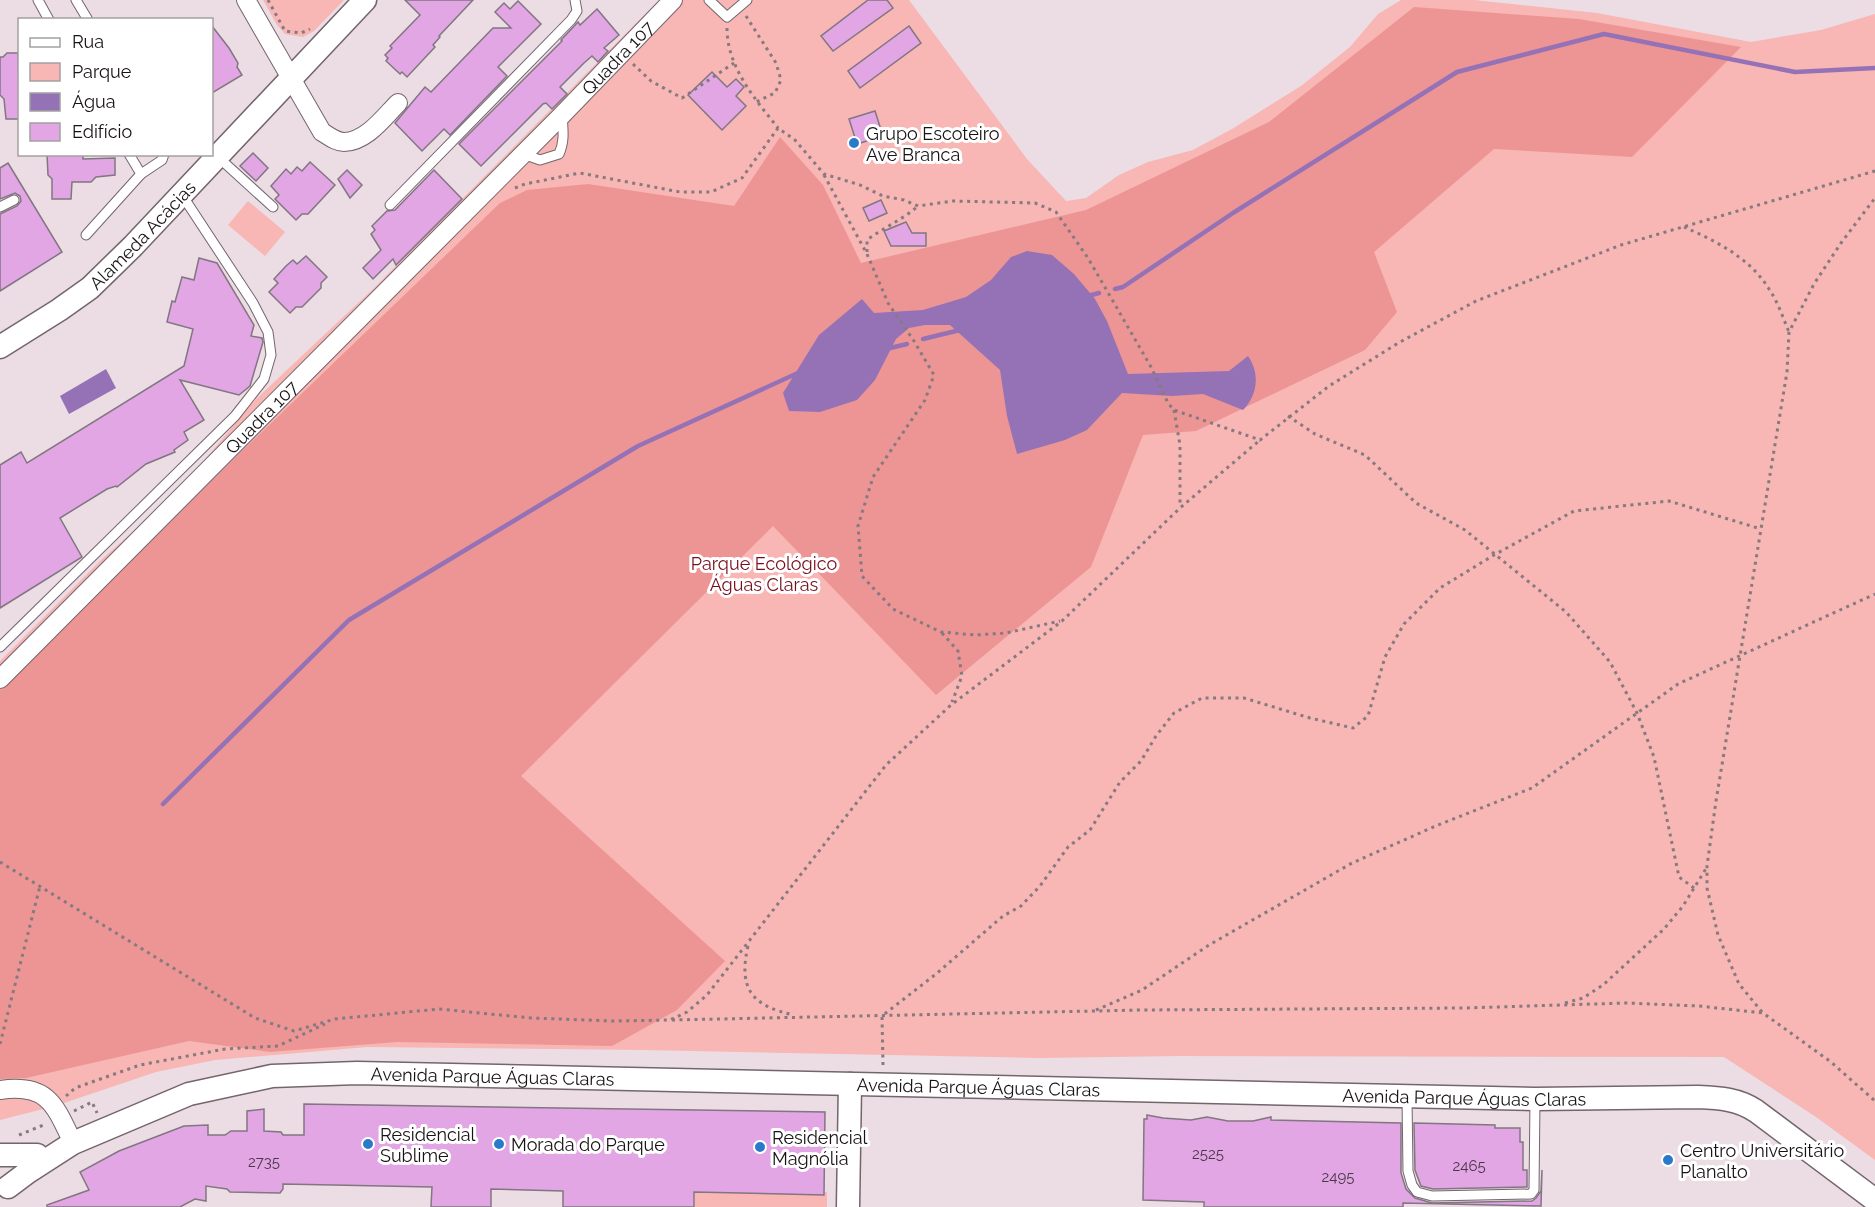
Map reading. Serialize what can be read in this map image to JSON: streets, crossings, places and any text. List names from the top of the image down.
{
  "streets": {
    "street": ["Quadra 107", "Alameda Acácias", "Avenida Parque Águas Claras"]
  },
  "parks": ["Parque Ecológico Águas Claras"],
  "places": [
    "Grupo Escoteiro Ave Branca",
    "Residencial Sublime",
    "Morada do Parque",
    "Residencial Magnólia",
    "Centro Universitário Planalto"
  ],
  "house_numbers": [
    "2525",
    "2735",
    "2465",
    "2495"
  ],
  "legend": [
    "Rua",
    "Parque",
    "Água",
    "Edifício"
  ]
}
